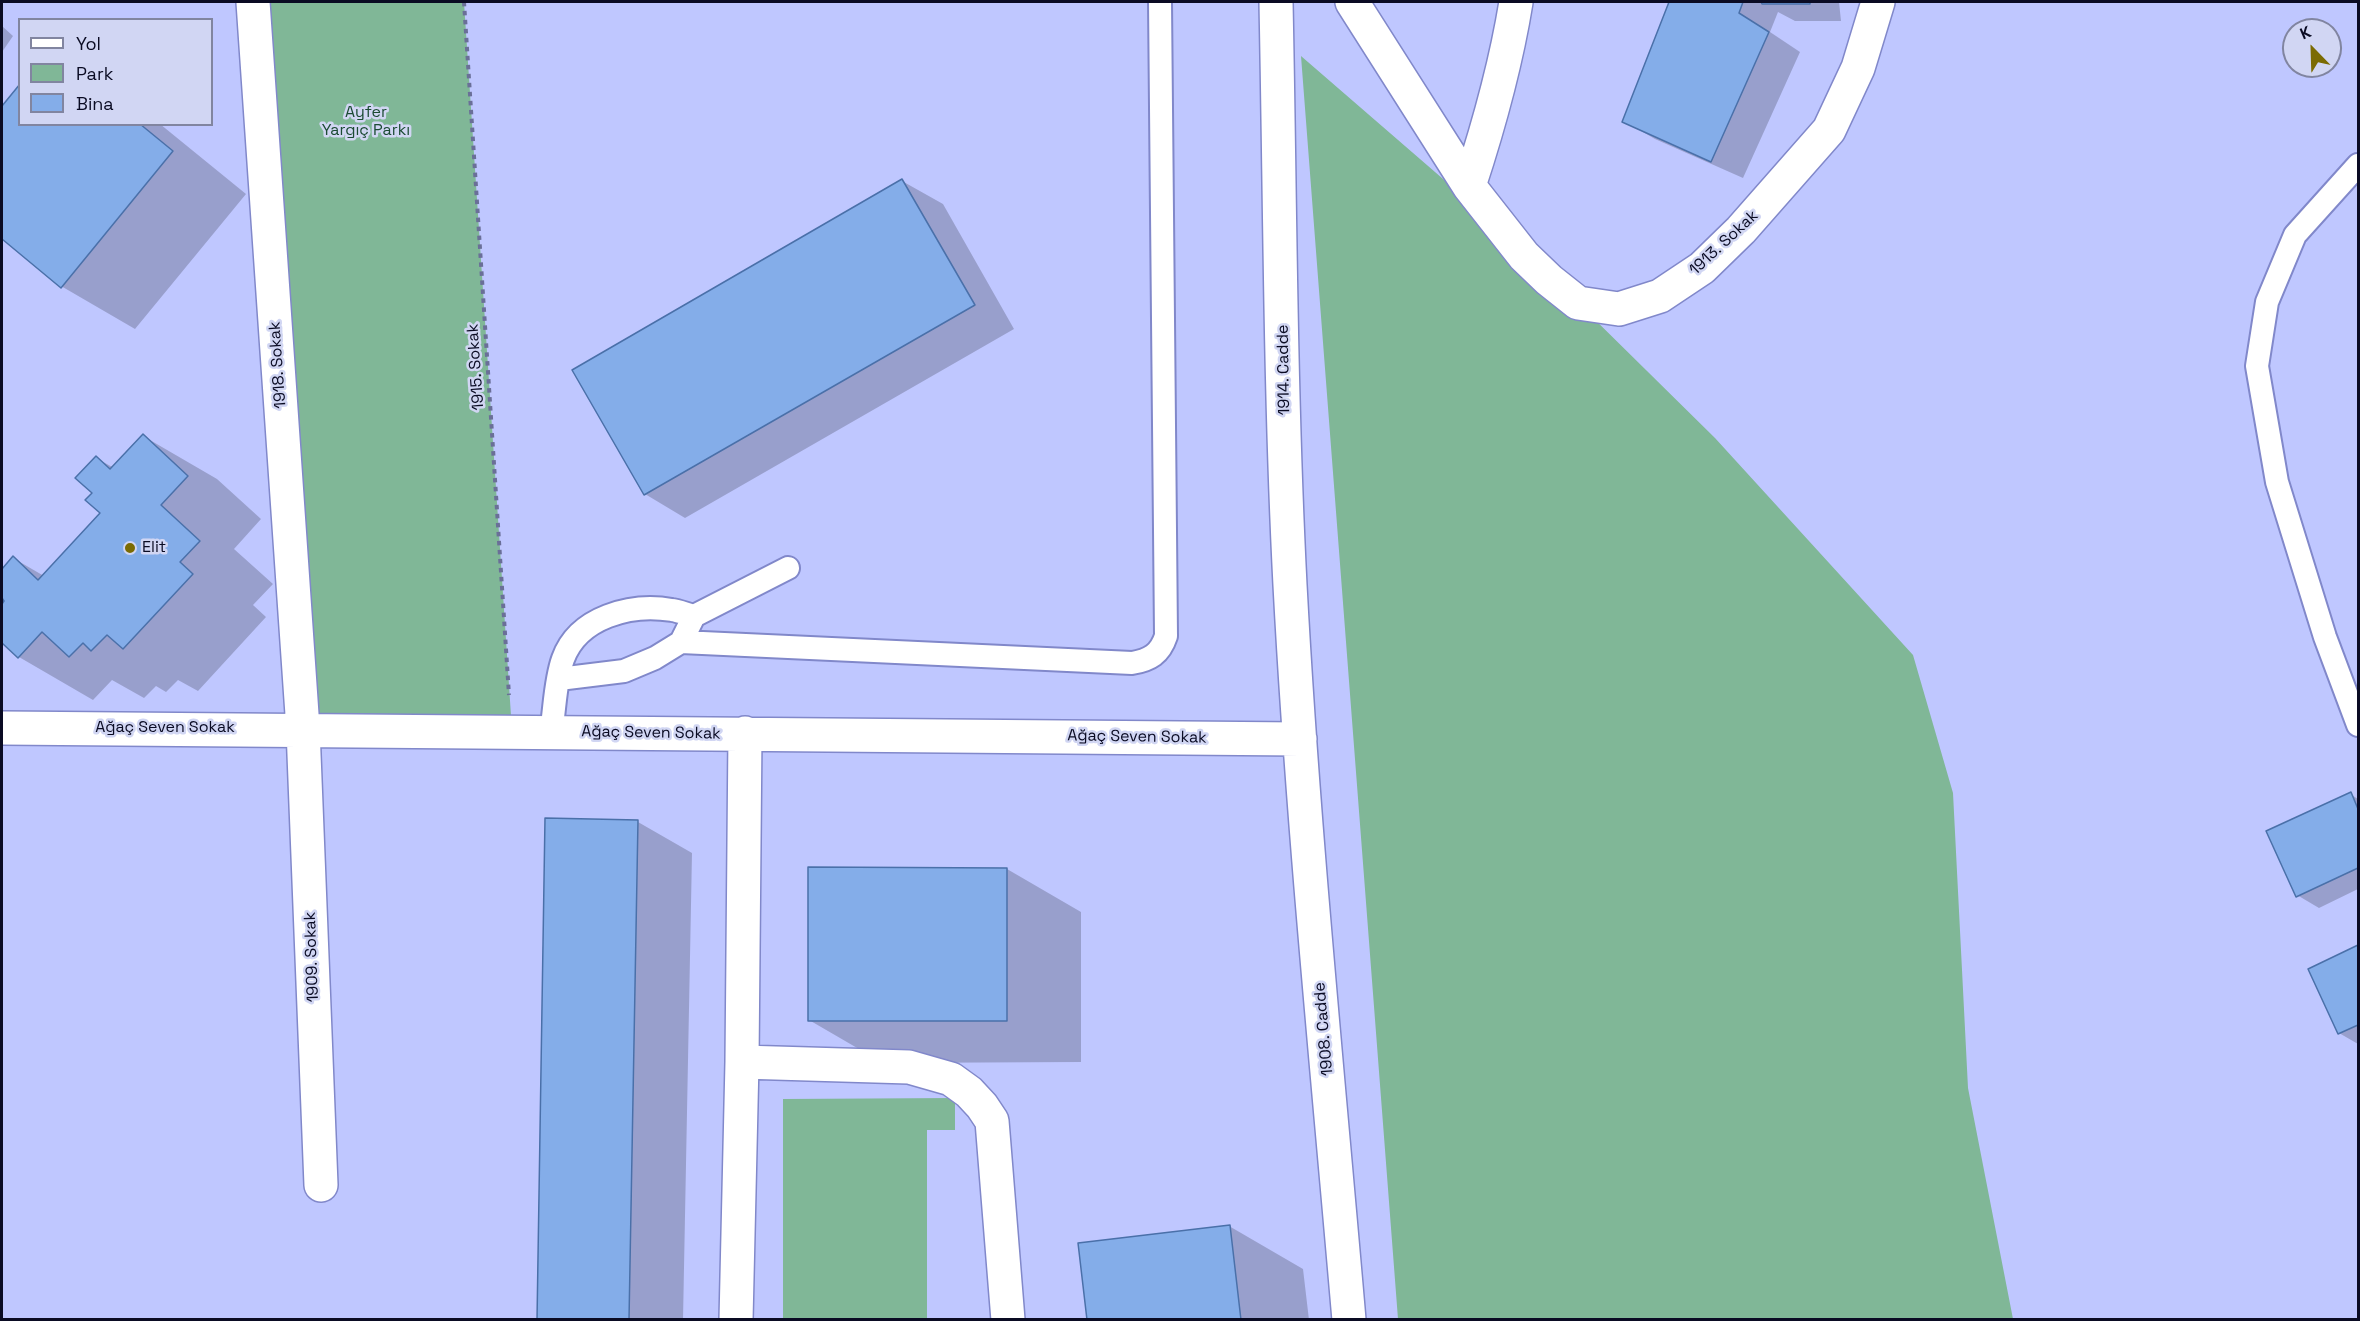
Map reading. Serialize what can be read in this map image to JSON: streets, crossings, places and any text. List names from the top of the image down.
{
  "streets": {
    "street": [
      "1913. Sokak",
      "1918. Sokak",
      "1914. Cadde",
      "Ağaç Seven Sokak",
      "1909. Sokak",
      "1908. Cadde"
    ],
    "path": ["1915. Sokak"]
  },
  "crossings": [
    ["1918. Sokak", "Ağaç Seven Sokak"],
    ["1918. Sokak", "1909. Sokak"],
    ["1915. Sokak", "Ağaç Seven Sokak"],
    ["1914. Cadde", "Ağaç Seven Sokak"],
    ["1914. Cadde", "1908. Cadde"],
    ["Ağaç Seven Sokak", "1909. Sokak"],
    ["Ağaç Seven Sokak", "1908. Cadde"]
  ],
  "parks": ["Ayfer Yargıç Parkı"],
  "places": ["Elit"],
  "legend": ["Yol", "Park", "Bina"],
  "north": "top left"
}
